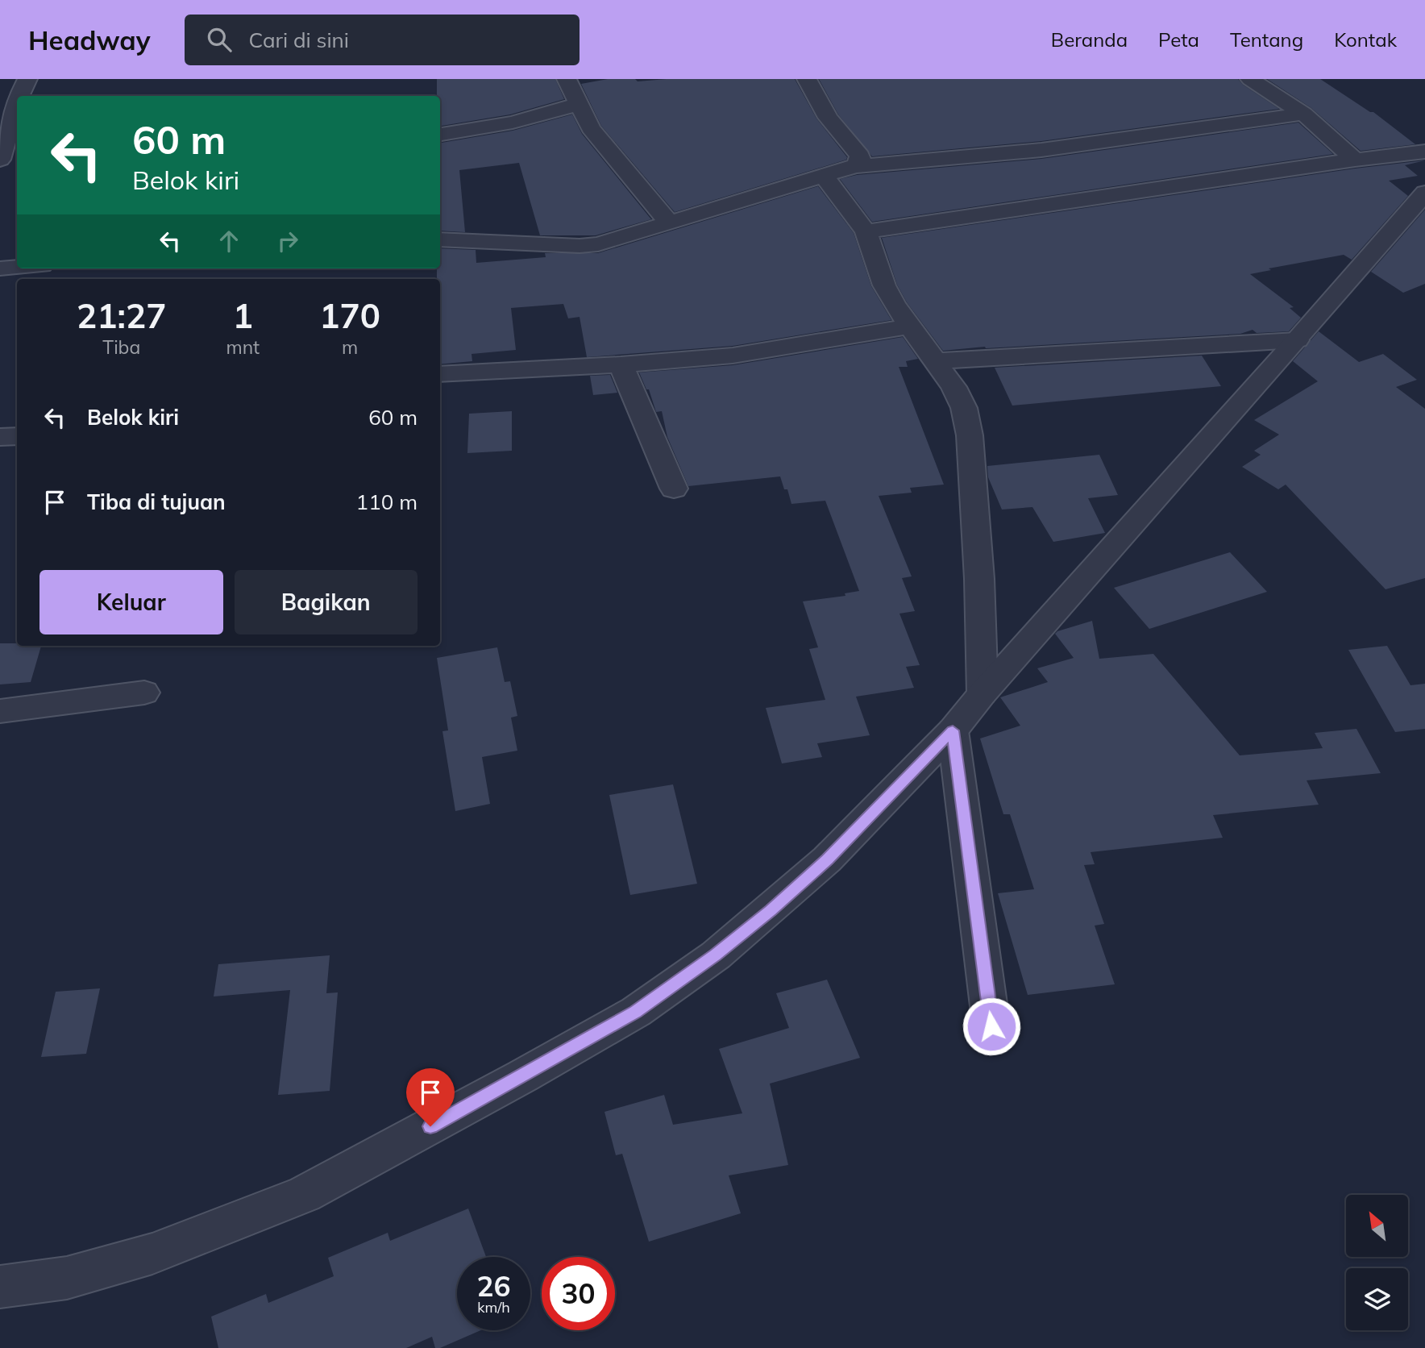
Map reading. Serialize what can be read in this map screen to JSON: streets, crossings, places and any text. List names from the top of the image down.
{
  "north": "top left",
  "page": {
    "header": "Headway",
    "search": "Cari di sini",
    "nav": [
      "Beranda",
      "Peta",
      "Tentang",
      "Kontak"
    ],
    "turn": ["60 m", "Belok kiri"],
    "eta": [
      "21:27",
      "Tiba",
      "1",
      "mnt",
      "170",
      "m"
    ],
    "list": [
      {
        "name": "Belok kiri",
        "value": "60 m"
      },
      {
        "name": "Tiba di tujuan",
        "value": "110 m"
      }
    ],
    "buttons": ["Keluar", "Bagikan"],
    "speed": "26 km/h",
    "limit": "30"
  }
}
